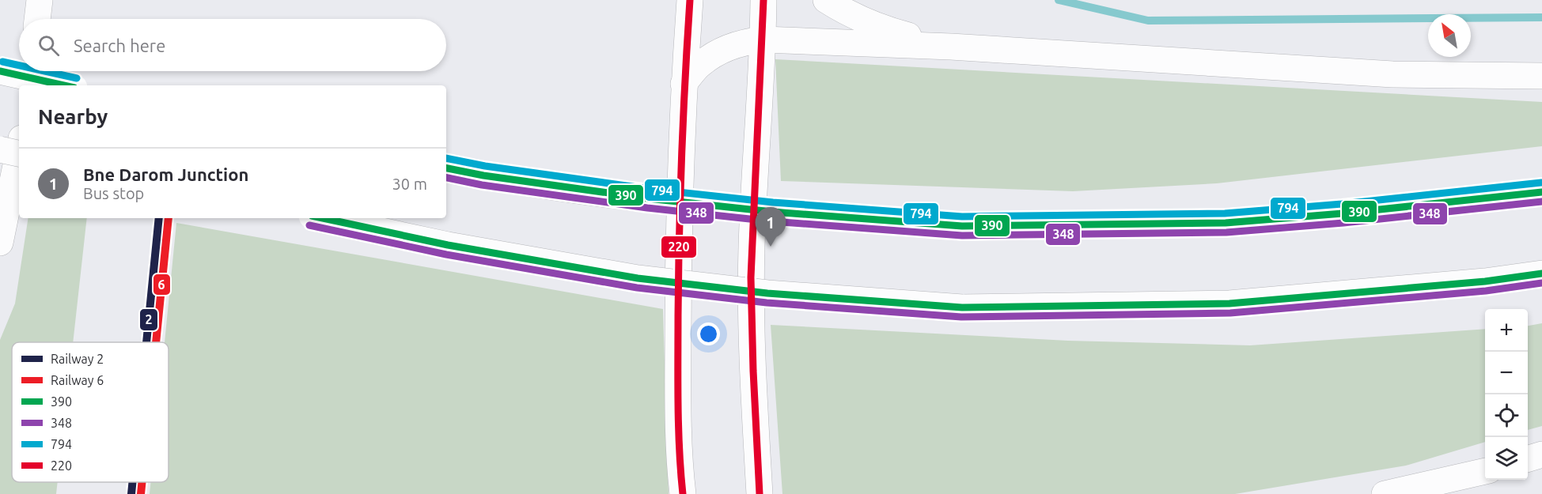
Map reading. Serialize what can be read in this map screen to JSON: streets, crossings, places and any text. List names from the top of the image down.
{
  "lines": [
    "transit line 220",
    "transit line 794",
    "transit line 390",
    "transit line 348",
    "rail line 2",
    "rail line 6"
  ],
  "legend": [
    "Railway 2",
    "Railway 6",
    "390",
    "348",
    "794",
    "220"
  ],
  "north": "top left",
  "page": {
    "search": "Search here",
    "heading": "Nearby",
    "list": [
      {
        "mark": "1",
        "name": "Bne Darom Junction",
        "note": "Bus stop",
        "value": "30 m"
      }
    ],
    "pins": "1",
    "map_buttons": ["+", "−"]
  }
}
